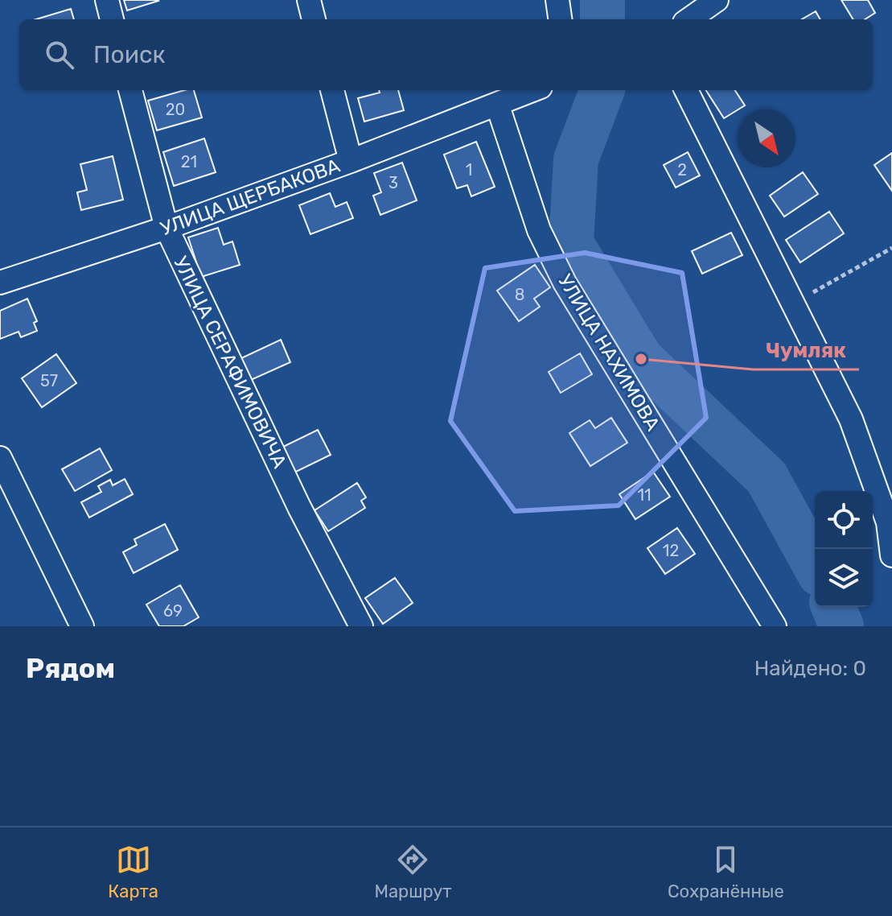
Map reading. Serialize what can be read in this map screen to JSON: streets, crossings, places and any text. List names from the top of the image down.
{
  "streets": {
    "street": ["УЛИЦА ЩЕРБАКОВА", "УЛИЦА НАХИМОВА", "УЛИЦА СЕРАФИМОВИЧА"]
  },
  "crossings": [
    ["УЛИЦА ЩЕРБАКОВА", "УЛИЦА НАХИМОВА"],
    ["УЛИЦА ЩЕРБАКОВА", "УЛИЦА СЕРАФИМОВИЧА"]
  ],
  "places": ["Чумляк"],
  "house_numbers": [
    "20",
    "21",
    "1",
    "2",
    "3",
    "8",
    "57",
    "11",
    "12",
    "69"
  ],
  "north": "bottom right",
  "page": {
    "search": "Поиск",
    "heading": ["Рядом", "Найдено: 0"],
    "nav": ["Карта", "Маршрут", "Сохранённые"]
  }
}
